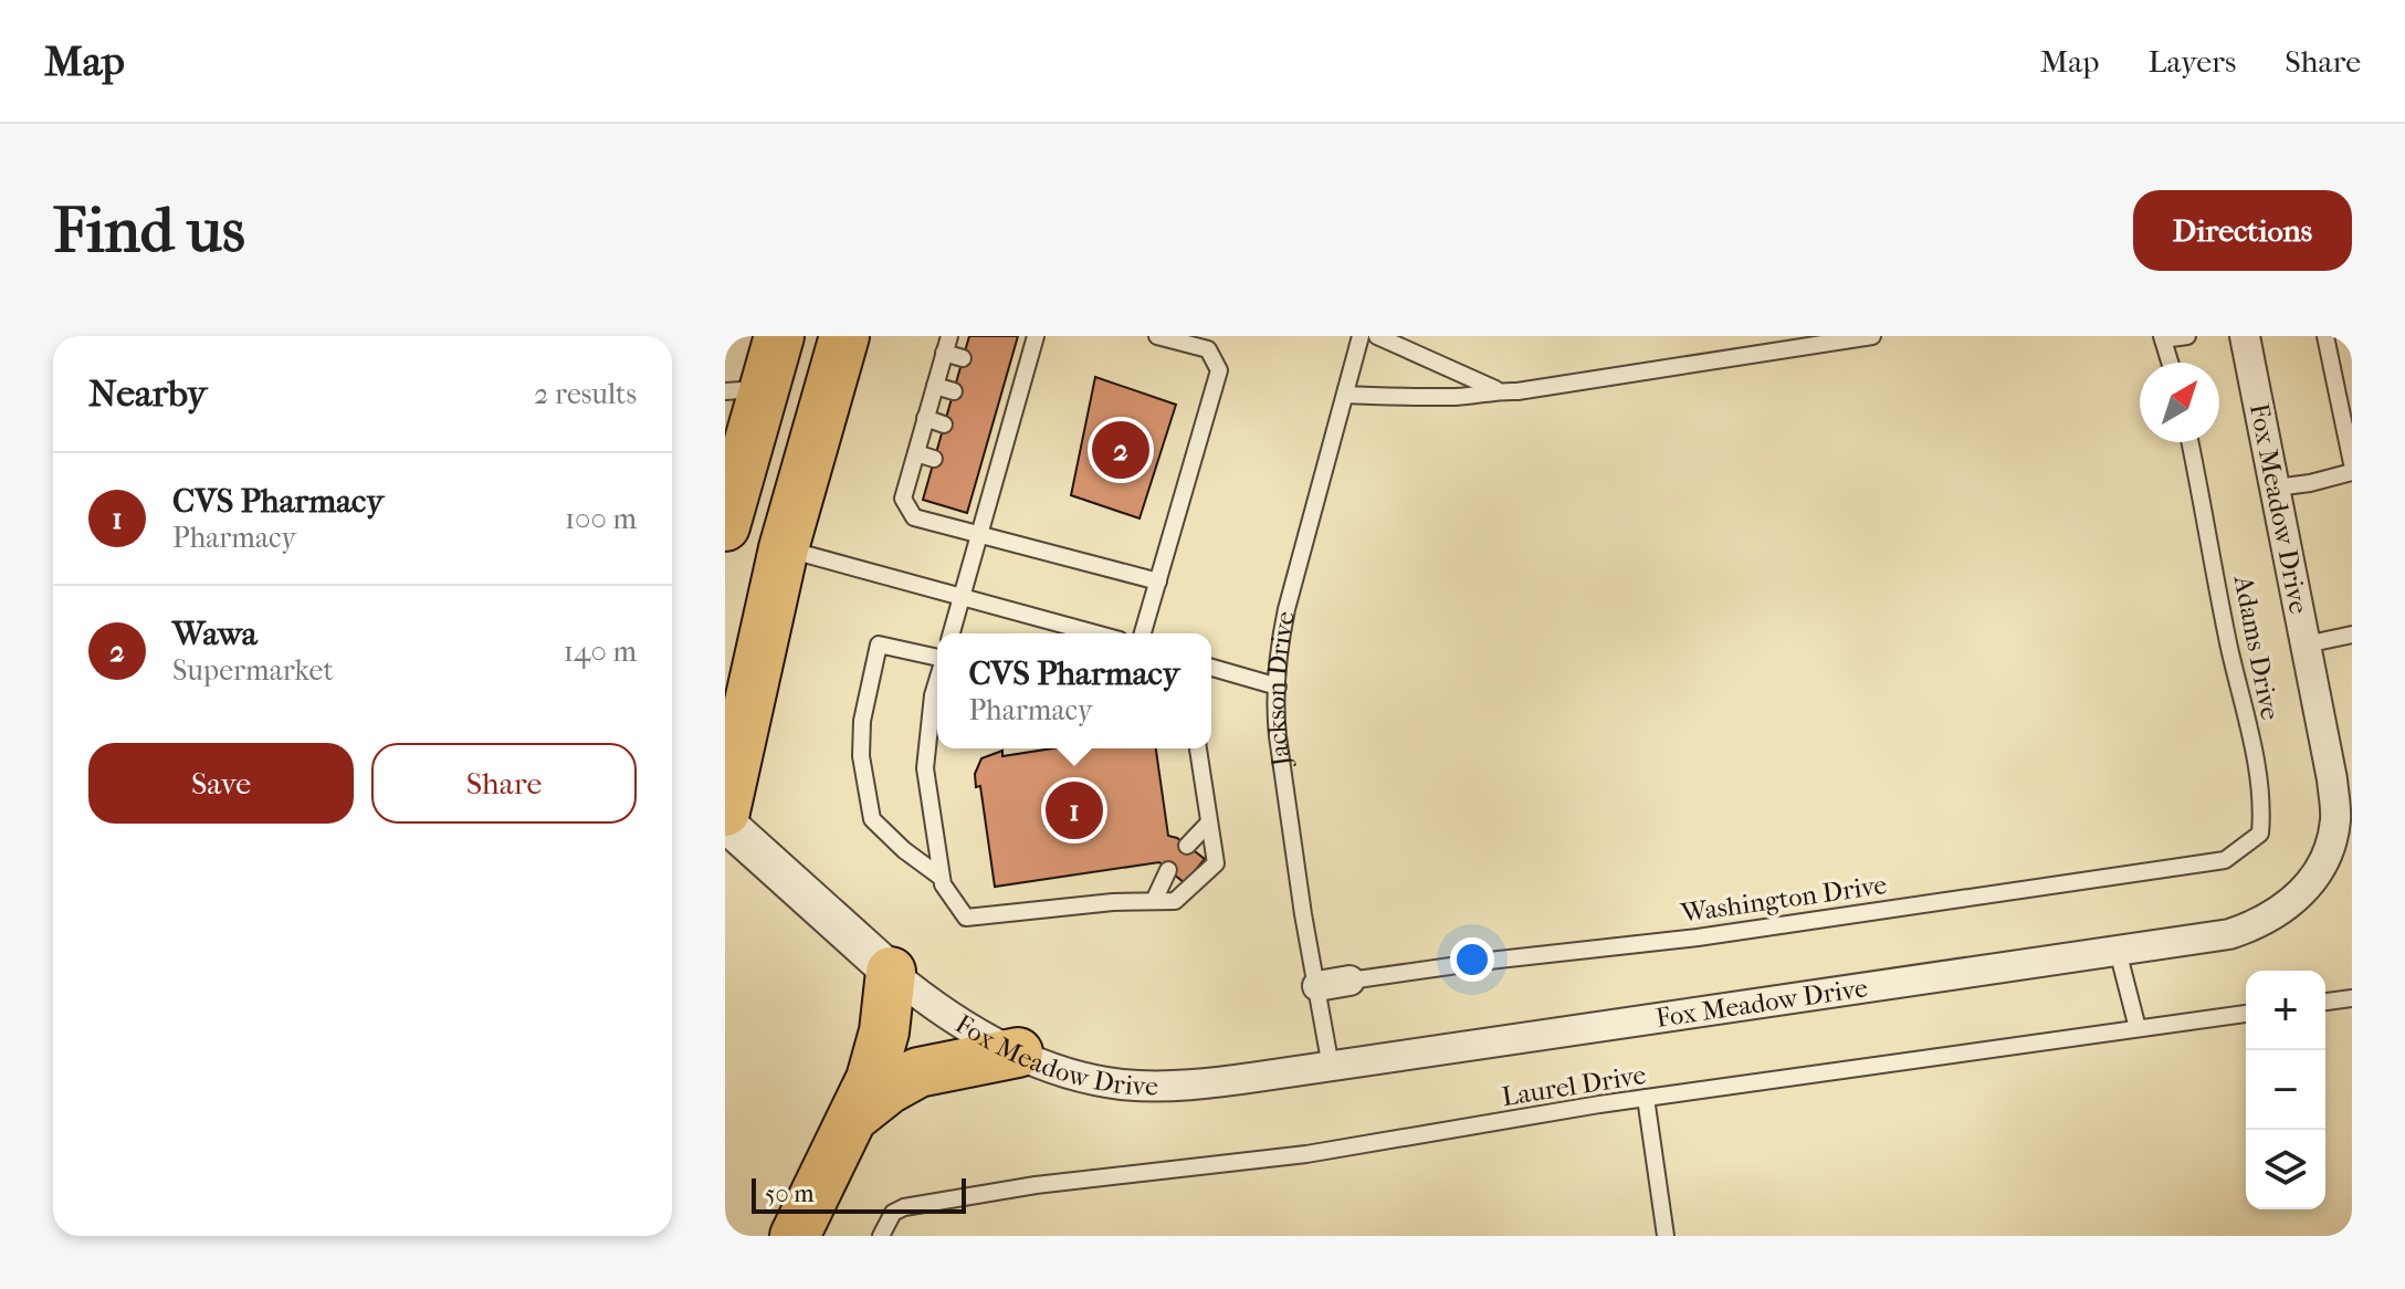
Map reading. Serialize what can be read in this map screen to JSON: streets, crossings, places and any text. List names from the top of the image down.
{
  "streets": {
    "street": ["Fox Meadow Drive"],
    "lane": [
      "Adams Drive",
      "Jackson Drive",
      "Washington Drive",
      "Laurel Drive"
    ]
  },
  "crossings": [
    ["Fox Meadow Drive", "Jackson Drive"],
    ["Adams Drive", "Washington Drive"]
  ],
  "scale_bar": "50 m",
  "north": "top right",
  "page": {
    "header": "Map",
    "nav": ["Map", "Layers", "Share"],
    "buttons": [
      "Directions",
      ["Save", "Share"]
    ],
    "title": "Find us",
    "heading": ["Nearby", "2 results"],
    "pins": ["2", "1"],
    "list": [
      {
        "mark": "1",
        "name": "CVS Pharmacy",
        "note": "Pharmacy",
        "value": "100 m"
      },
      {
        "mark": "2",
        "name": "Wawa",
        "note": "Supermarket",
        "value": "140 m"
      }
    ],
    "popup": ["CVS Pharmacy", "Pharmacy"],
    "map_buttons": ["+", "−"],
    "scale": "50 m"
  }
}
